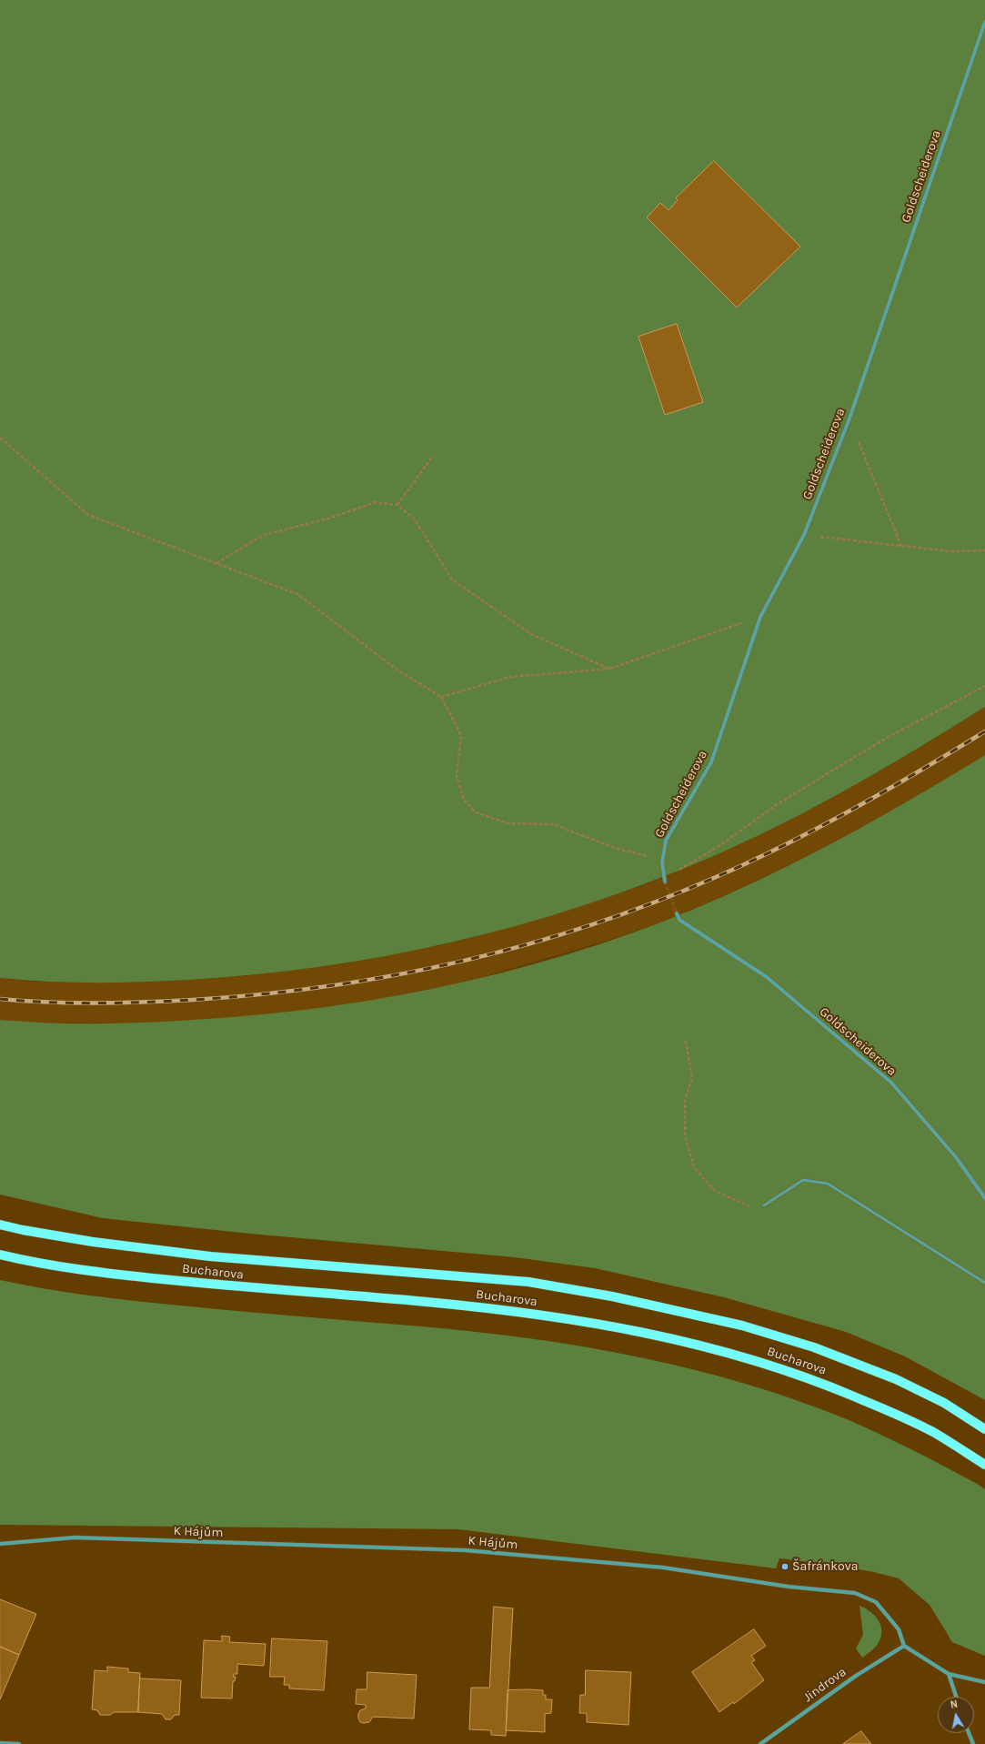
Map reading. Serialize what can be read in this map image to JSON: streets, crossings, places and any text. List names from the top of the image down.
{
  "streets": {
    "main road": ["Bucharova"],
    "street": ["Goldscheiderova", "K Hájům", "Jindrova"]
  },
  "crossings": [
    ["K Hájům", "Jindrova"]
  ],
  "places": ["Šafránkova"],
  "north": "top"
}
